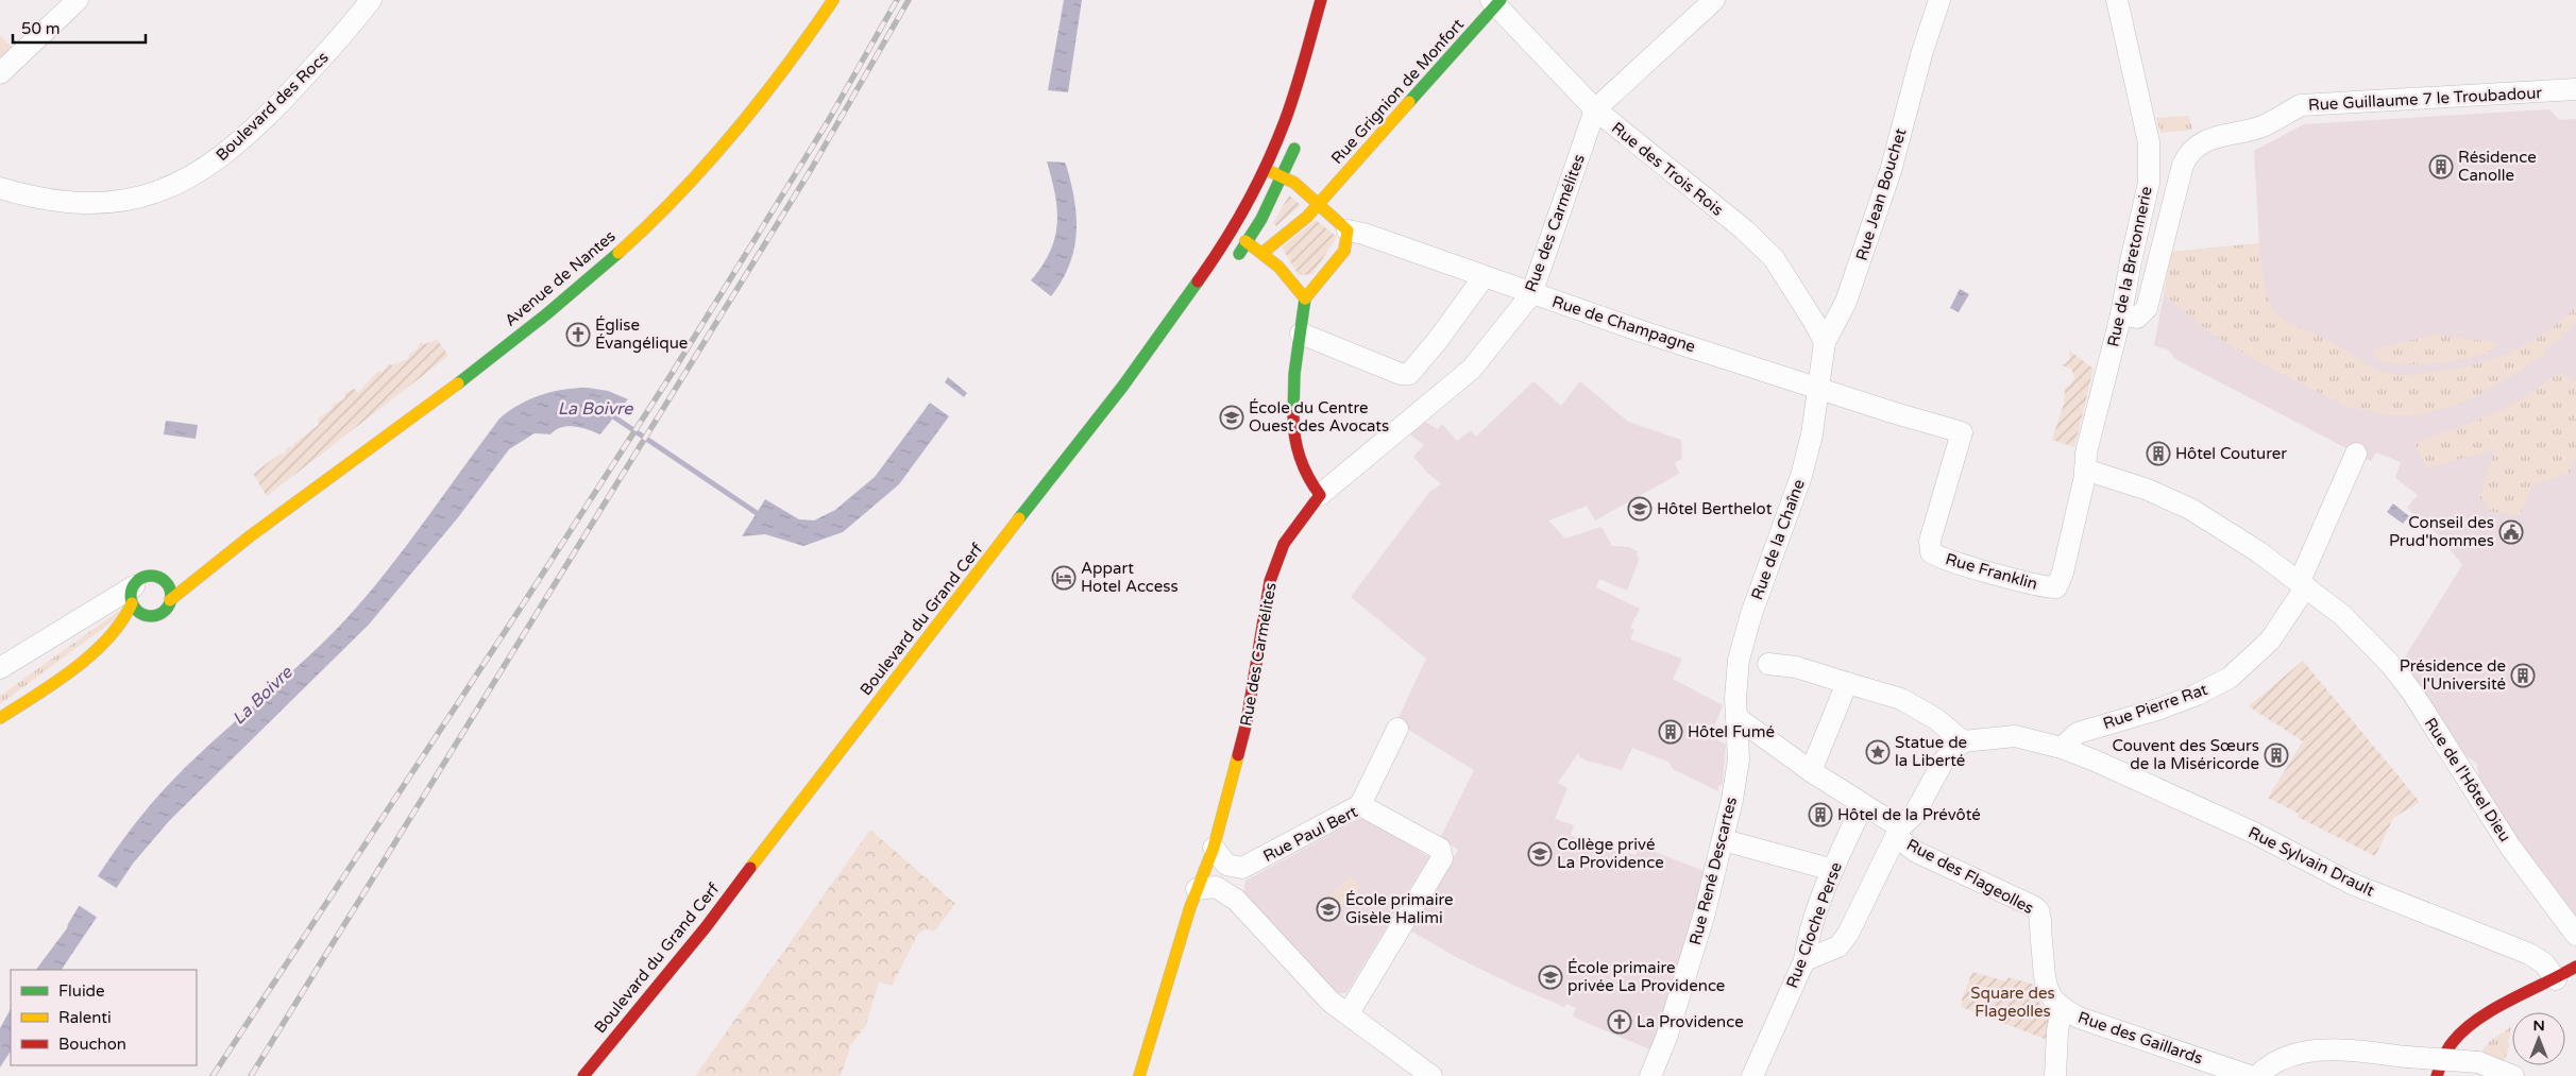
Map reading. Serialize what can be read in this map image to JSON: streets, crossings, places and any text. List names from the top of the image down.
{
  "streets": {
    "main road": [
      "Rue Grignion de Monfort",
      "Rue des Carmélites",
      "Avenue de Nantes",
      "Rue de Champagne",
      "Boulevard du Grand Cerf"
    ],
    "street": [
      "Rue Guillaume 7 le Troubadour",
      "Boulevard des Rocs",
      "Rue des Trois Rois",
      "Rue Jean Bouchet",
      "Rue de la Bretonnerie",
      "Rue de la Chaîne",
      "Rue Franklin",
      "Rue Pierre Rat",
      "Rue de l'Hôtel Dieu",
      "Rue Paul Bert",
      "Rue Sylvain Drault",
      "Rue René Descartes",
      "Rue des Flageolles",
      "Rue Cloche Perse",
      "Rue des Gaillards"
    ]
  },
  "crossings": [
    ["Rue Grignion de Monfort", "Rue des Trois Rois"],
    ["Rue Grignion de Monfort", "Rue de Champagne"],
    ["Rue Guillaume 7 le Troubadour", "Rue de la Bretonnerie"],
    ["Rue des Trois Rois", "Rue Jean Bouchet"],
    ["Rue des Trois Rois", "Rue des Carmélites"],
    ["Rue Jean Bouchet", "Rue de Champagne"],
    ["Rue Jean Bouchet", "Rue de la Chaîne"],
    ["Rue des Carmélites", "Rue de Champagne"],
    ["Rue des Carmélites", "Rue Paul Bert"],
    ["Rue de la Bretonnerie", "Rue Franklin"],
    ["Rue de la Bretonnerie", "Rue de l'Hôtel Dieu"],
    ["Rue de Champagne", "Rue de la Chaîne"],
    ["Rue de Champagne", "Rue Franklin"],
    ["Rue de Champagne", "Boulevard du Grand Cerf"],
    ["Rue de la Chaîne", "Rue René Descartes"],
    ["Rue Franklin", "Rue de l'Hôtel Dieu"],
    ["Rue Pierre Rat", "Rue de l'Hôtel Dieu"],
    ["Rue Pierre Rat", "Rue Sylvain Drault"],
    ["Rue des Flageolles", "Rue des Gaillards"]
  ],
  "water": ["La Boivre"],
  "parks": ["Square des Flageolles"],
  "places": {
    "building": [
      "Résidence Canolle",
      "Hôtel Couturer",
      "Présidence de l'Université",
      "Hôtel Fumé",
      "Couvent des Sœurs de la Miséricorde",
      "Hôtel de la Prévôté"
    ],
    "church": ["Église Évangélique", "La Providence"],
    "school or university": [
      "École du Centre Ouest des Avocats",
      "Hôtel Berthelot",
      "Collège privé La Providence",
      "École primaire Gisèle Halimi",
      "École primaire privée La Providence"
    ],
    "public building": ["Conseil des Prud'hommes"],
    "hotel": ["Appart Hotel Access"],
    "place": ["Statue de la Liberté"]
  },
  "legend": ["Fluide", "Ralenti", "Bouchon"],
  "scale_bar": "50 m",
  "north": "top"
}
